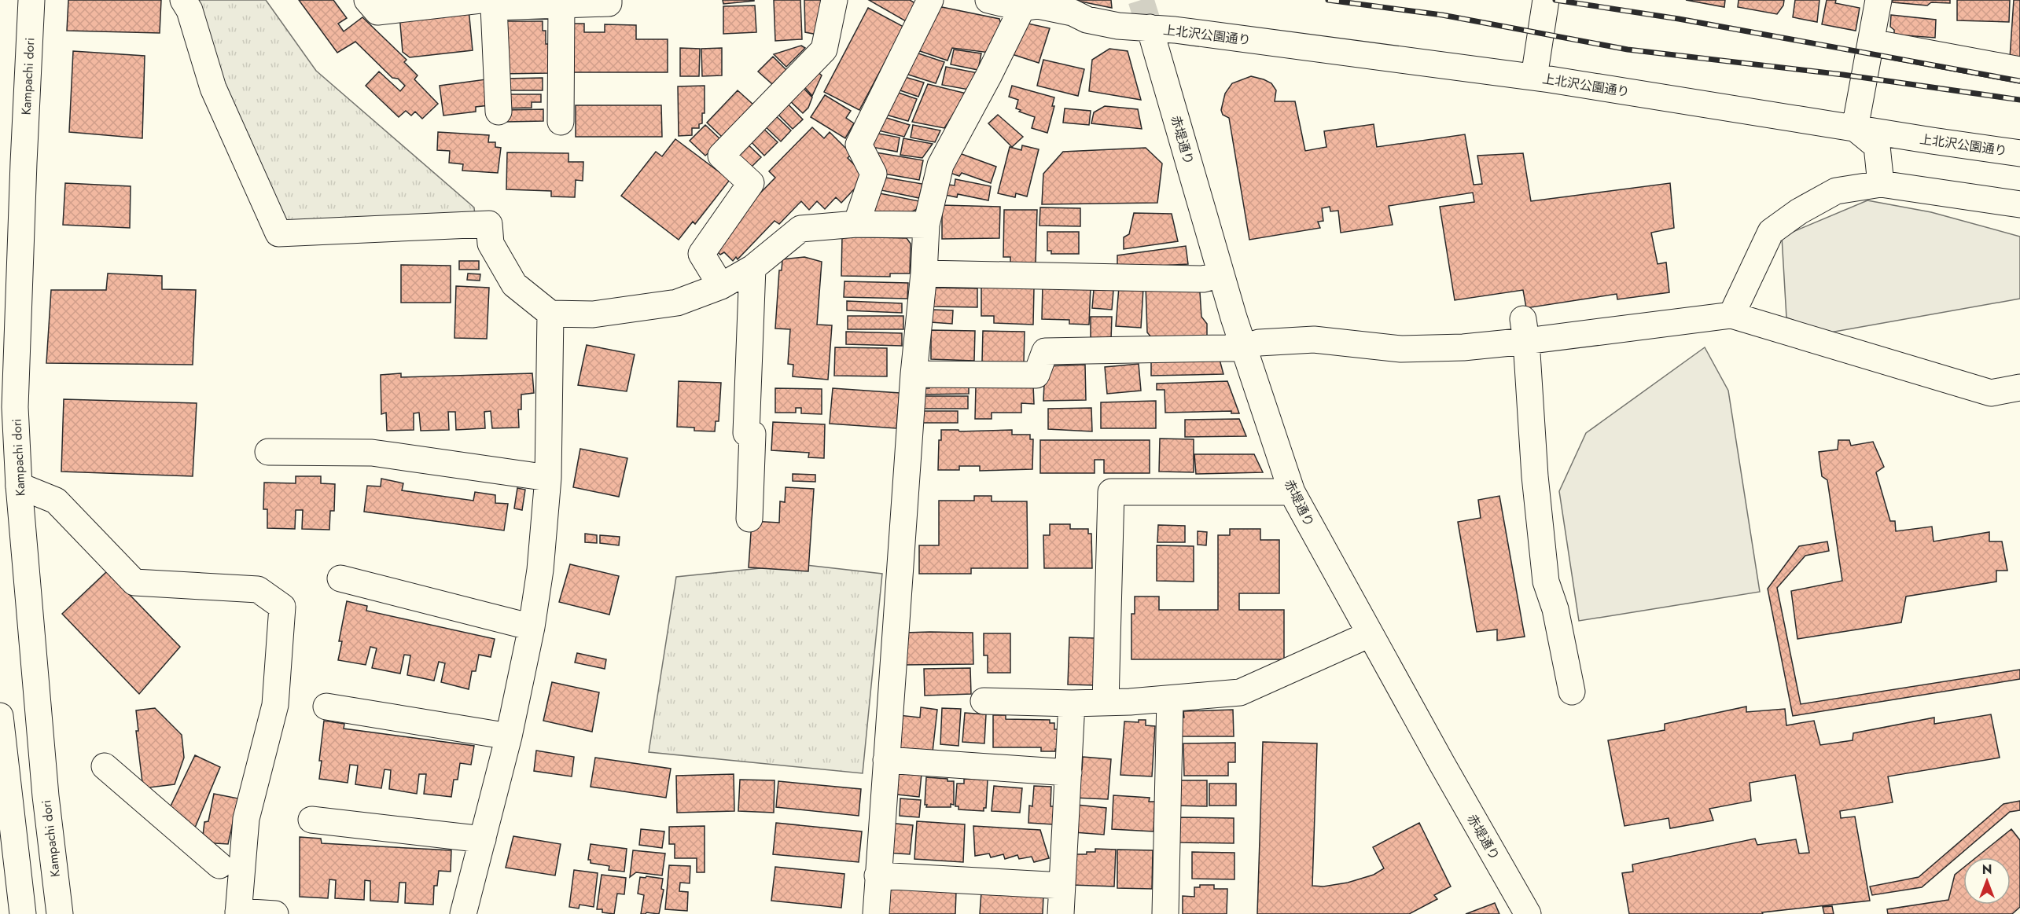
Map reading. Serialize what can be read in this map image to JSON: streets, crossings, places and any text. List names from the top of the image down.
{
  "streets": {
    "street": ["上北沢公園通り", "Kampachi dori", "赤堤通り"]
  },
  "crossings": [
    ["上北沢公園通り", "赤堤通り"]
  ],
  "north": "top"
}
